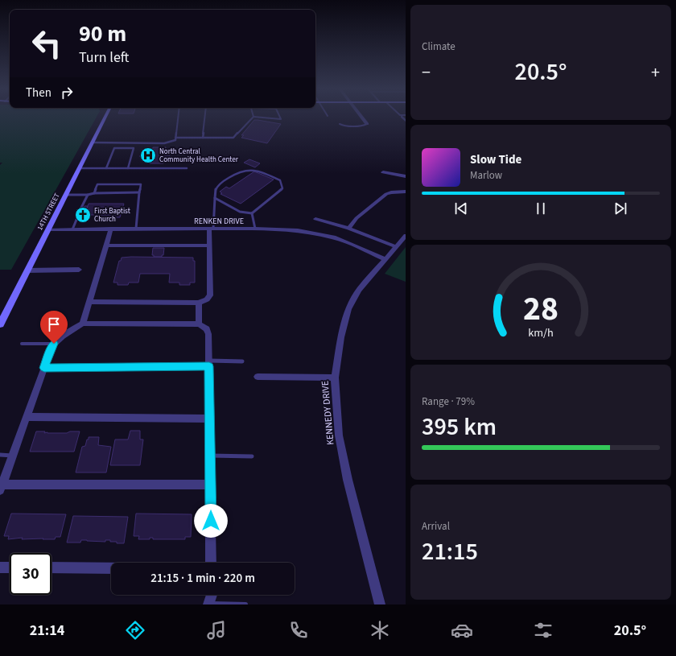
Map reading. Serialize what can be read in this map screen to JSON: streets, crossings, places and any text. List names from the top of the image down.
{
  "streets": {
    "street": ["14TH STREET", "RENKEN DRIVE", "KENNEDY DRIVE"]
  },
  "crossings": [
    ["14TH STREET", "RENKEN DRIVE"],
    ["RENKEN DRIVE", "KENNEDY DRIVE"]
  ],
  "places": {
    "hospital": ["North Central Community Health Center"],
    "church": ["First Baptist Church"]
  },
  "page": {
    "tile": [
      "Climate",
      ["Range · 79%", "395 km"],
      ["Arrival", "21:15"]
    ],
    "turn": ["90 m", "Turn left"],
    "heat": ["−", "20.5°", "+"],
    "then": "Then",
    "song": ["Slow Tide", "Marlow"],
    "limit": "30",
    "trip": "21:15 · 1 min · 220 m",
    "tabs": ["21:14", "20.5°"],
    "gauge": ["28", "km/h"]
  }
}
